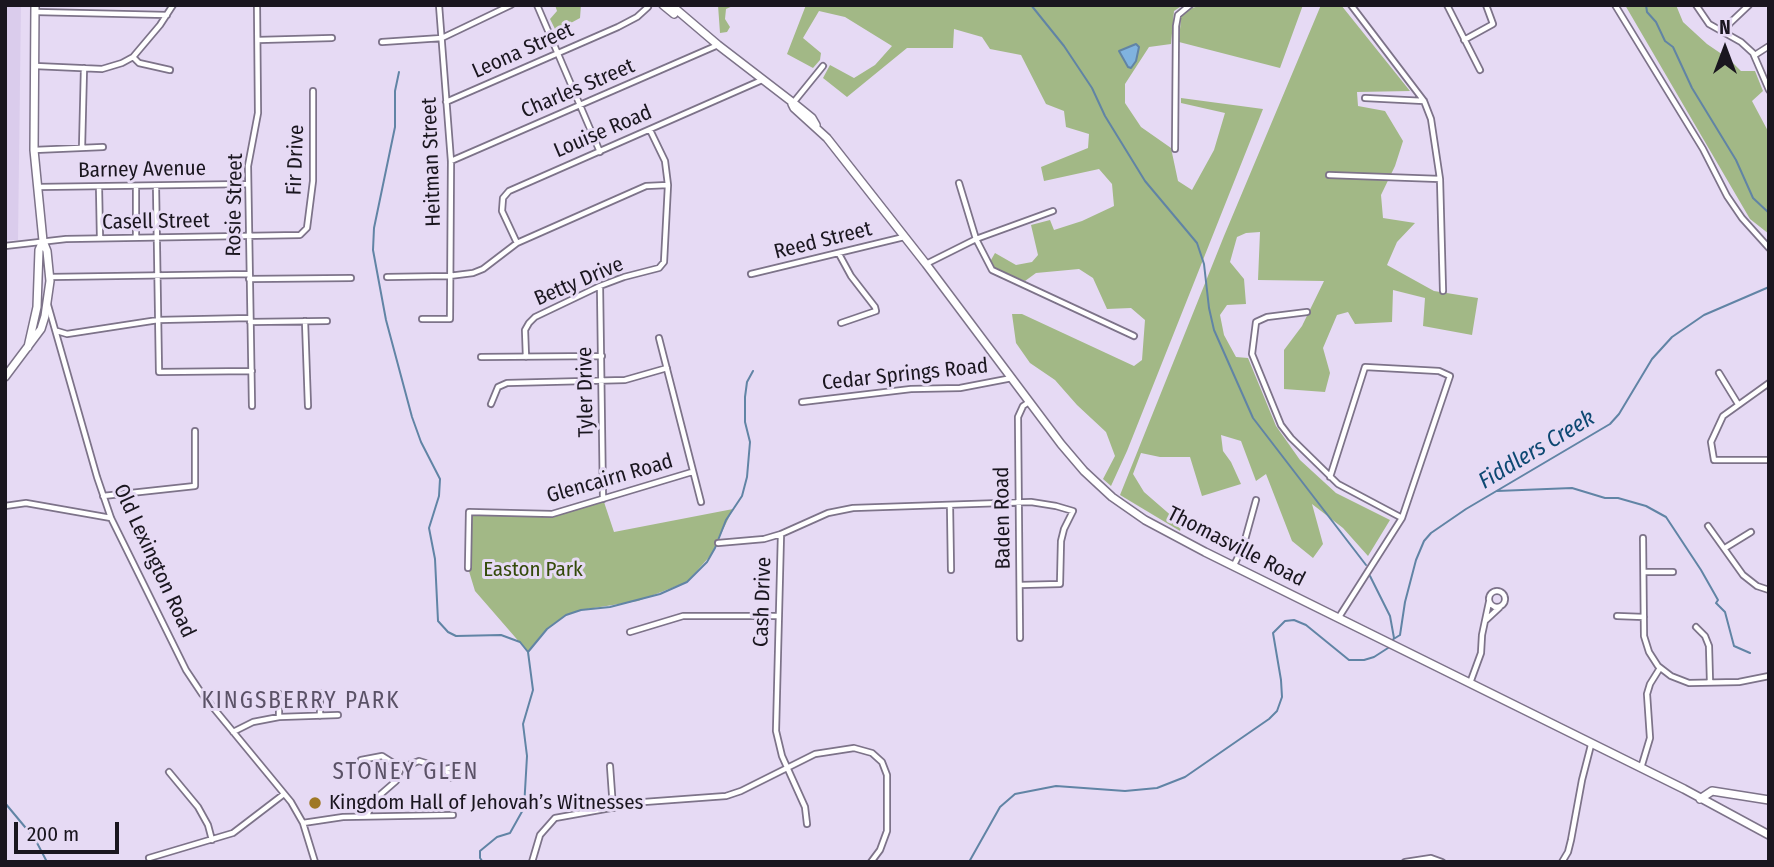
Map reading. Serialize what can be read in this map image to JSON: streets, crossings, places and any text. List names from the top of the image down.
{
  "streets": {
    "main road": ["Thomasville Road", "Old Lexington Road"],
    "street": [
      "Leona Street",
      "Charles Street",
      "Louise Road",
      "Fir Drive",
      "Heitman Street",
      "Barney Avenue",
      "Rosie Street",
      "Casell Street",
      "Reed Street",
      "Betty Drive",
      "Cedar Springs Road",
      "Tyler Drive",
      "Glencairn Road",
      "Baden Road",
      "Cash Drive"
    ]
  },
  "crossings": [
    ["Leona Street", "Heitman Street"],
    ["Charles Street", "Heitman Street"],
    ["Charles Street", "Thomasville Road"],
    ["Louise Road", "Betty Drive"],
    ["Louise Road", "Thomasville Road"],
    ["Fir Drive", "Casell Street"],
    ["Barney Avenue", "Rosie Street"],
    ["Barney Avenue", "Old Lexington Road"],
    ["Rosie Street", "Casell Street"],
    ["Casell Street", "Old Lexington Road"],
    ["Reed Street", "Thomasville Road"],
    ["Betty Drive", "Tyler Drive"],
    ["Cedar Springs Road", "Thomasville Road"],
    ["Tyler Drive", "Glencairn Road"],
    ["Baden Road", "Thomasville Road"],
    ["Baden Road", "Cash Drive"]
  ],
  "districts": ["KINGSBERRY PARK", "STONEY GLEN"],
  "water": ["Fiddlers Creek"],
  "parks": ["Easton Park"],
  "places": ["Kingdom Hall of Jehovah’s Witnesses"],
  "scale_bar": "200 m",
  "north": "top"
}
